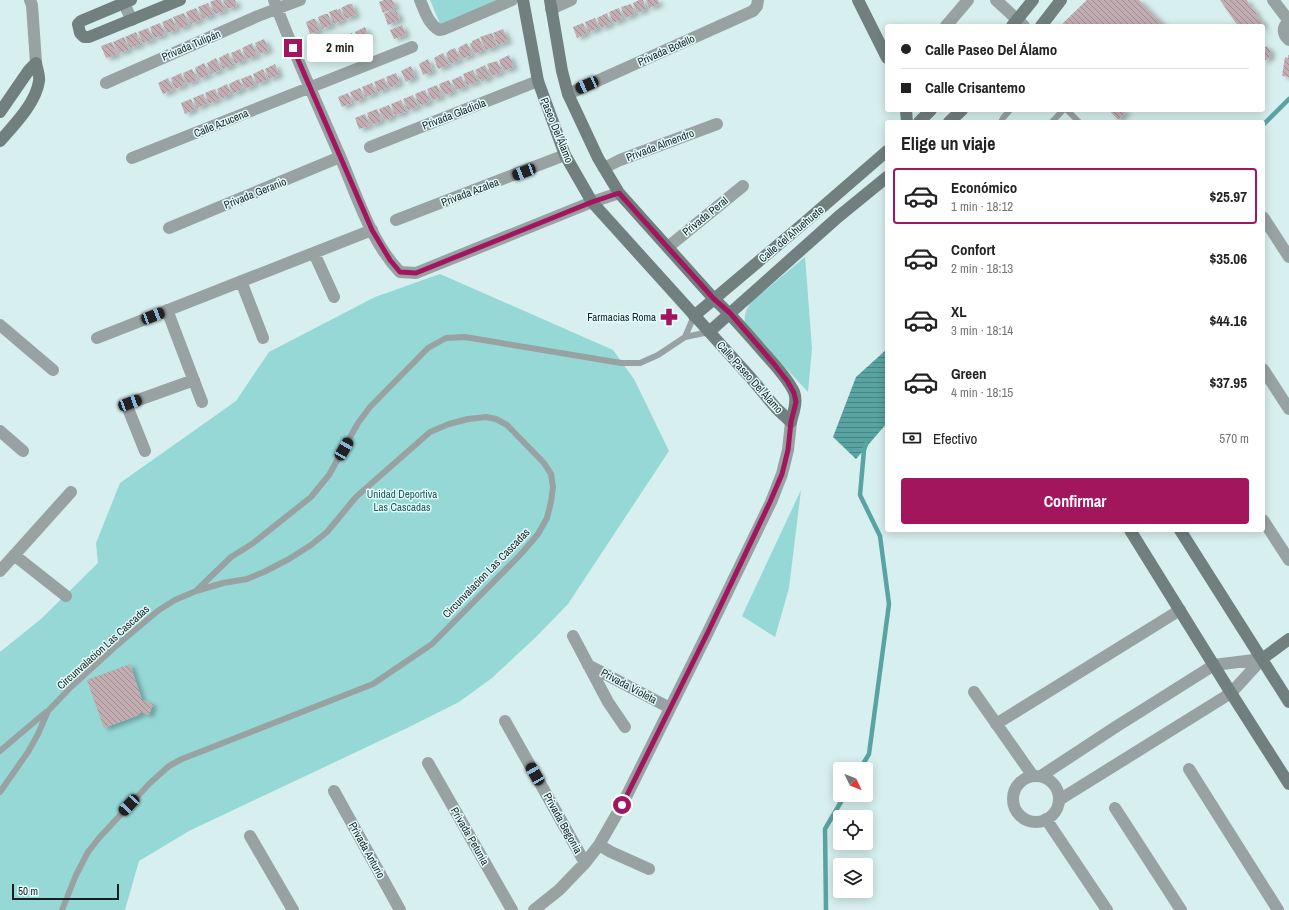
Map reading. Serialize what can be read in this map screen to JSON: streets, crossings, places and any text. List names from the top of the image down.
{
  "streets": {
    "street": [
      "Privada Tulipán",
      "Privada Botello",
      "Privada Gladiola",
      "Calle Azucena",
      "Paseo Del Álamo",
      "Privada Almendro",
      "Privada Azalea",
      "Privada Geranio",
      "Privada Peral",
      "Calle del Ahuehuete",
      "Calle Paseo Del Álamo",
      "Privada Violeta",
      "Privada Begonia",
      "Privada Petunia",
      "Privada Anturio"
    ],
    "lane": ["Circunvalacion Las Cascadas"]
  },
  "crossings": [
    ["Privada Gladiola", "Paseo Del Álamo"],
    ["Paseo Del Álamo", "Privada Azalea"],
    ["Paseo Del Álamo", "Calle del Ahuehuete"],
    ["Paseo Del Álamo", "Calle Paseo Del Álamo"],
    ["Calle del Ahuehuete", "Calle Paseo Del Álamo"],
    ["Calle Paseo Del Álamo", "Privada Violeta"],
    ["Calle Paseo Del Álamo", "Privada Begonia"]
  ],
  "parks": ["Unidad Deportiva Las Cascadas"],
  "places": {
    "pharmacy": ["Farmacias Roma"]
  },
  "scale_bar": "50 m",
  "north": "bottom right",
  "page": {
    "banner": ["Calle Paseo Del Álamo", "Calle Crisantemo"],
    "bubble": "2 min",
    "heading": "Elige un viaje",
    "list": [
      {
        "name": "Económico",
        "note": "1 min · 18:12",
        "value": "$25.97"
      },
      {
        "name": "Confort",
        "note": "2 min · 18:13",
        "value": "$35.06"
      },
      {
        "name": "XL",
        "note": "3 min · 18:14",
        "value": "$44.16"
      },
      {
        "name": "Green",
        "note": "4 min · 18:15",
        "value": "$37.95"
      }
    ],
    "pay": ["Efectivo", "570 m"],
    "buttons": "Confirmar",
    "scale": "50 m"
  }
}
